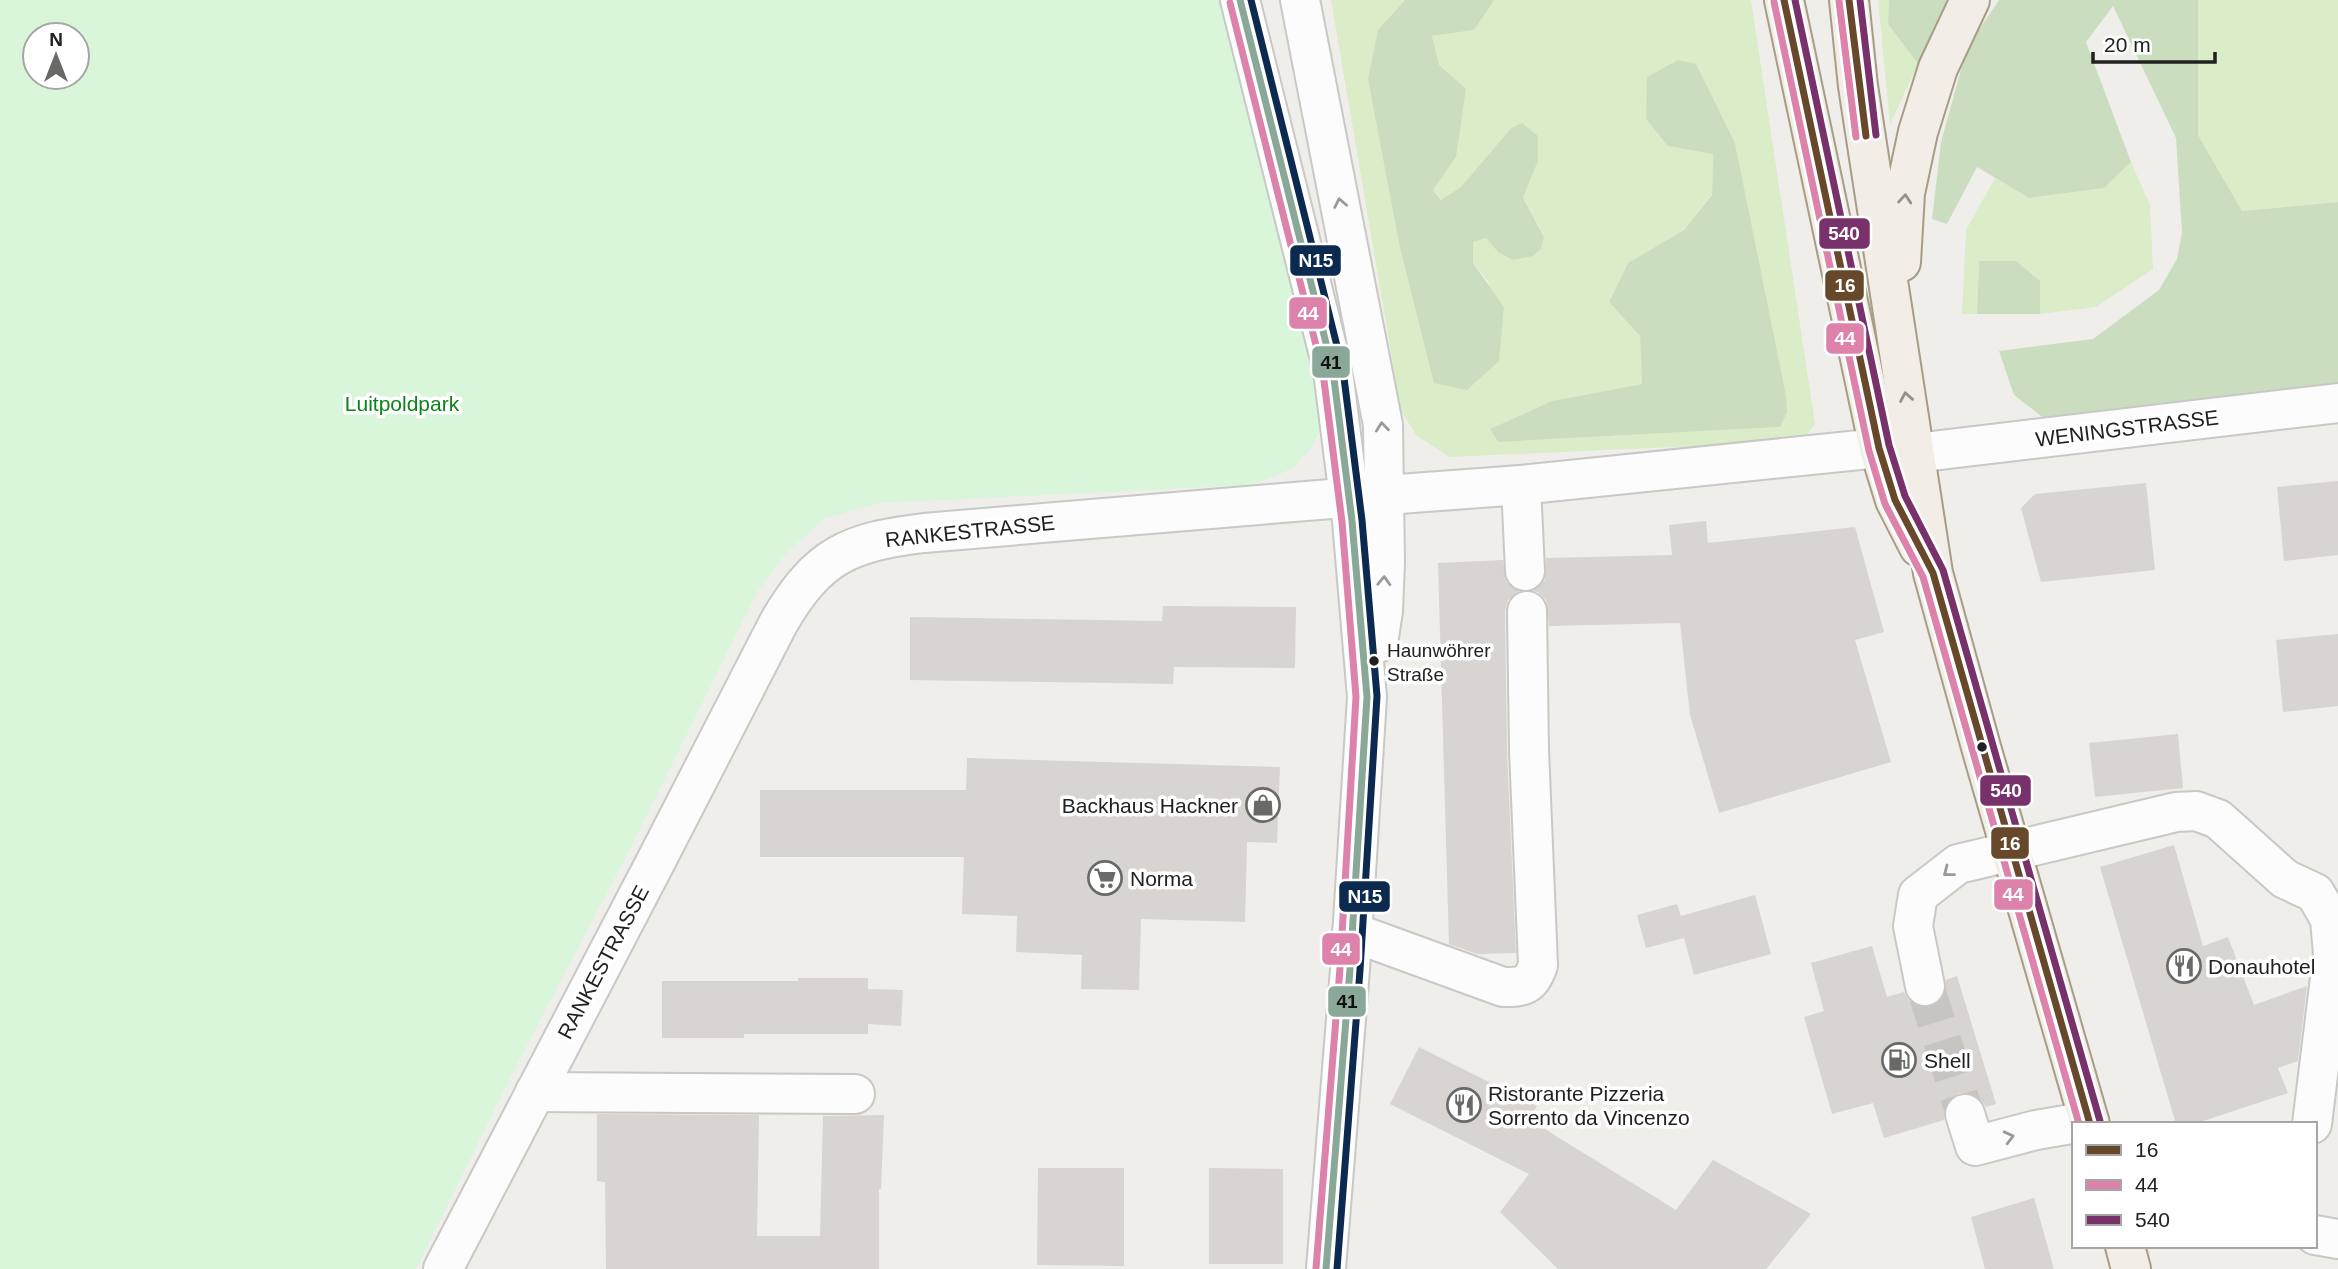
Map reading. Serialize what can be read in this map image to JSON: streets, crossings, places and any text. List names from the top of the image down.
{
  "streets": {
    "street": ["WENINGSTRASSE", "RANKESTRASSE"]
  },
  "crossings": [
    ["WENINGSTRASSE", "RANKESTRASSE"]
  ],
  "parks": ["Luitpoldpark"],
  "places": {
    "other": ["Haunwöhrer Straße"],
    "shop": ["Backhaus Hackner"],
    "supermarket": ["Norma"],
    "restaurant": ["Donauhotel", "Ristorante Pizzeria Sorrento da Vincenzo"],
    "fuel station": ["Shell"]
  },
  "lines": [
    "transit line 16",
    "transit line 540",
    "transit line 41",
    "transit line N15",
    "transit line 44"
  ],
  "legend": ["16", "44", "540"],
  "scale_bar": "20 m",
  "north": "top"
}
